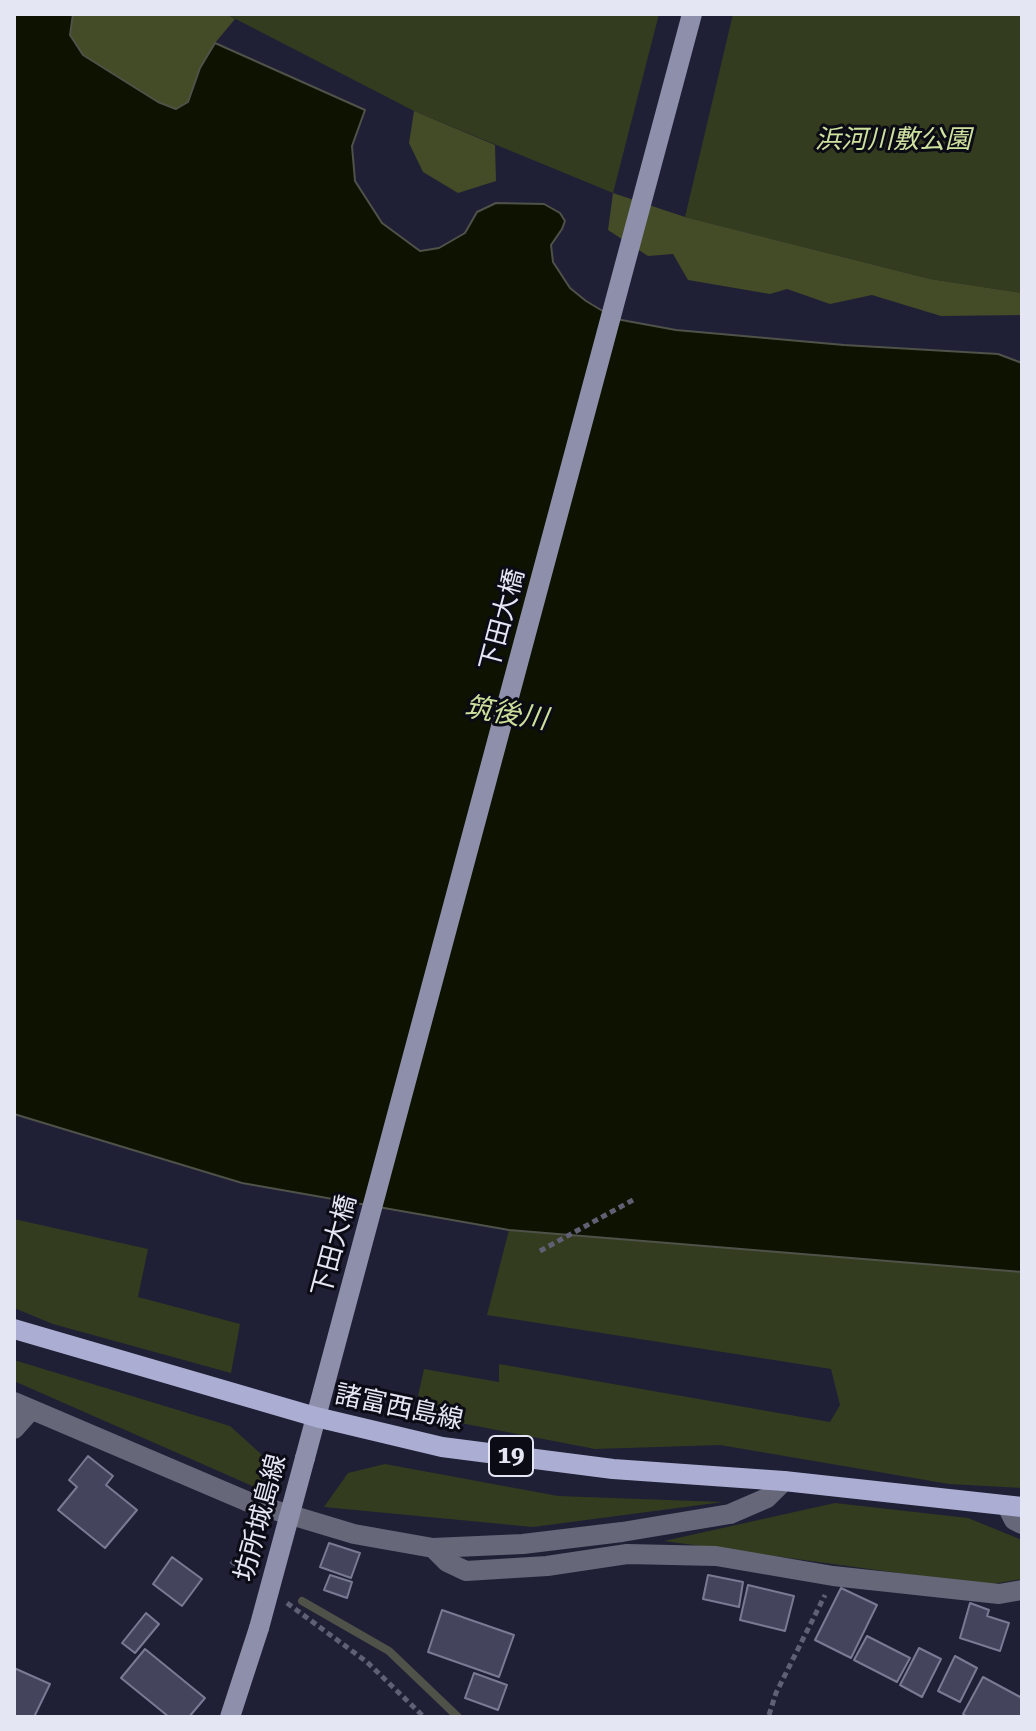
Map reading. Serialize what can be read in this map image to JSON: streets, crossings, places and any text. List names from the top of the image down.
{
  "streets": {
    "main road": [
      "下田大橋",
      "諸富西島線",
      "19",
      "坊所城島線"
    ]
  },
  "crossings": [
    ["下田大橋", "坊所城島線"],
    ["諸富西島線", "坊所城島線"]
  ],
  "water": ["筑後川"],
  "parks": ["浜河川敷公園"]
}
